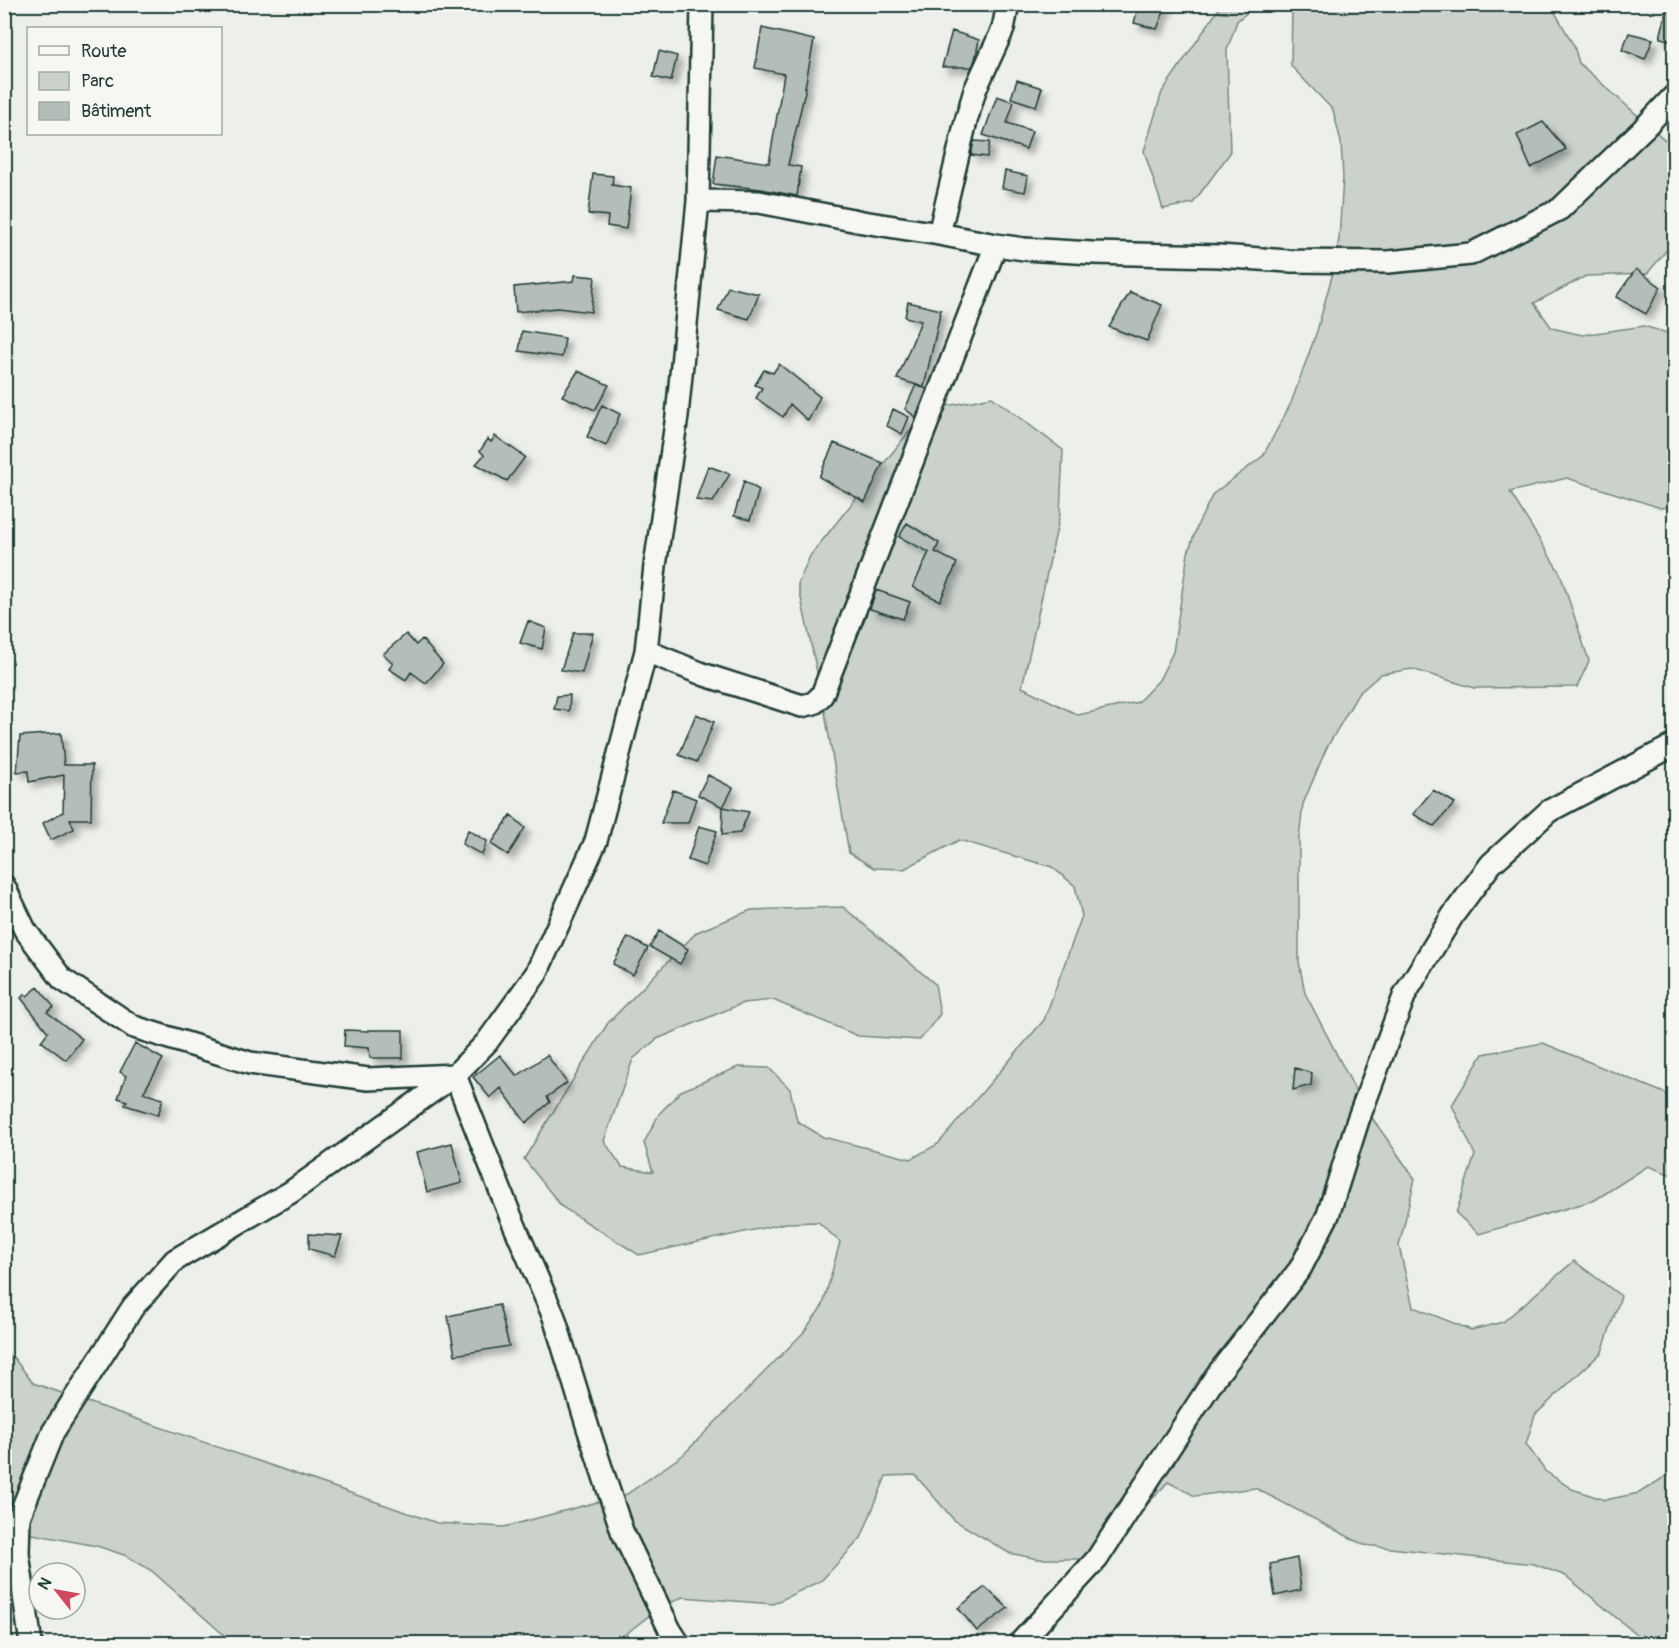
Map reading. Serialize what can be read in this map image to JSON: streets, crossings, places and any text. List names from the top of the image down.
{
  "legend": ["Route", "Parc", "Bâtiment"],
  "north": "top left"
}
